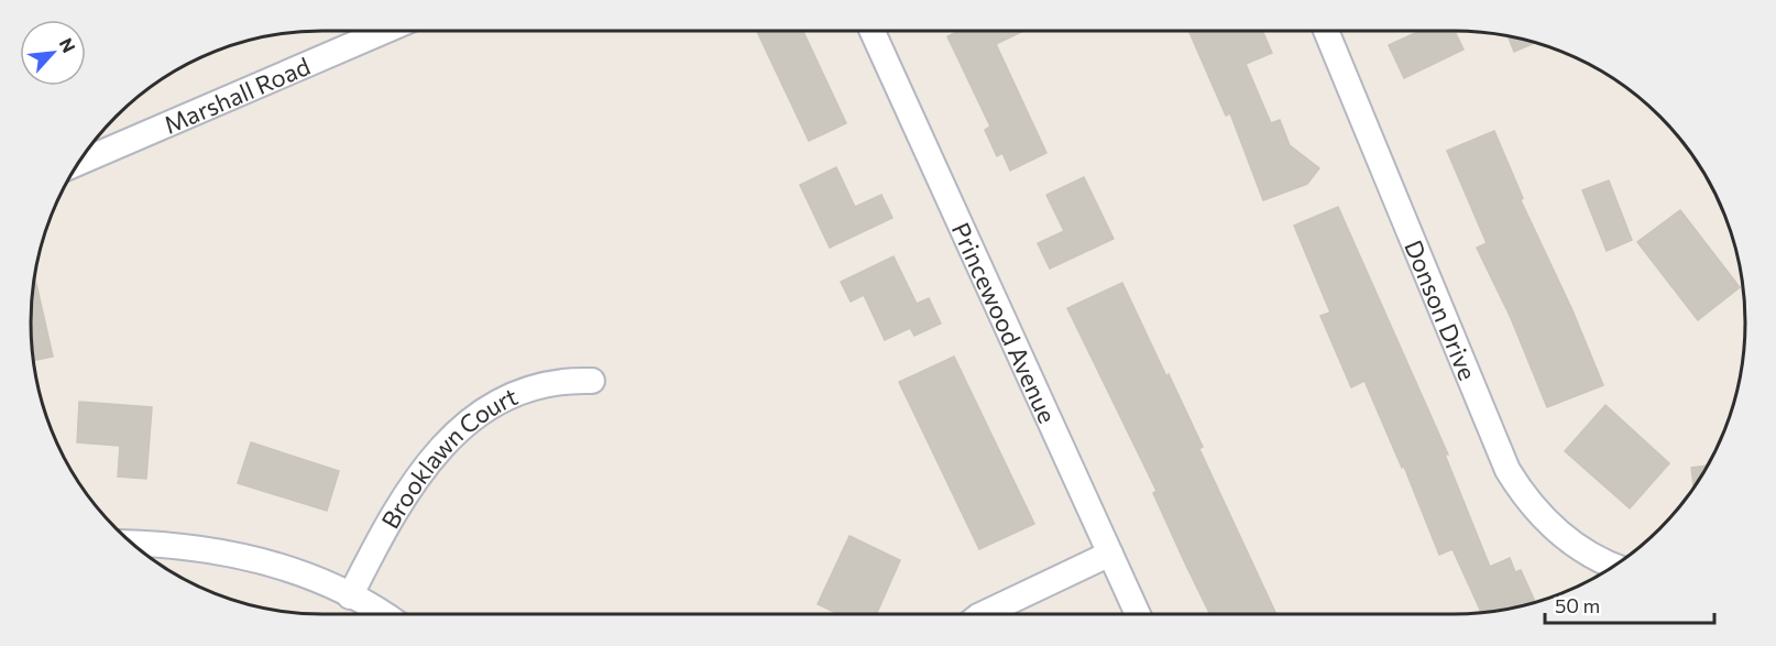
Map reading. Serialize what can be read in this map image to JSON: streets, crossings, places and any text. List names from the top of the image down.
{
  "streets": {
    "street": [
      "Marshall Road",
      "Donson Drive",
      "Princewood Avenue",
      "Brooklawn Court"
    ]
  },
  "scale_bar": "50 m",
  "north": "top right"
}
